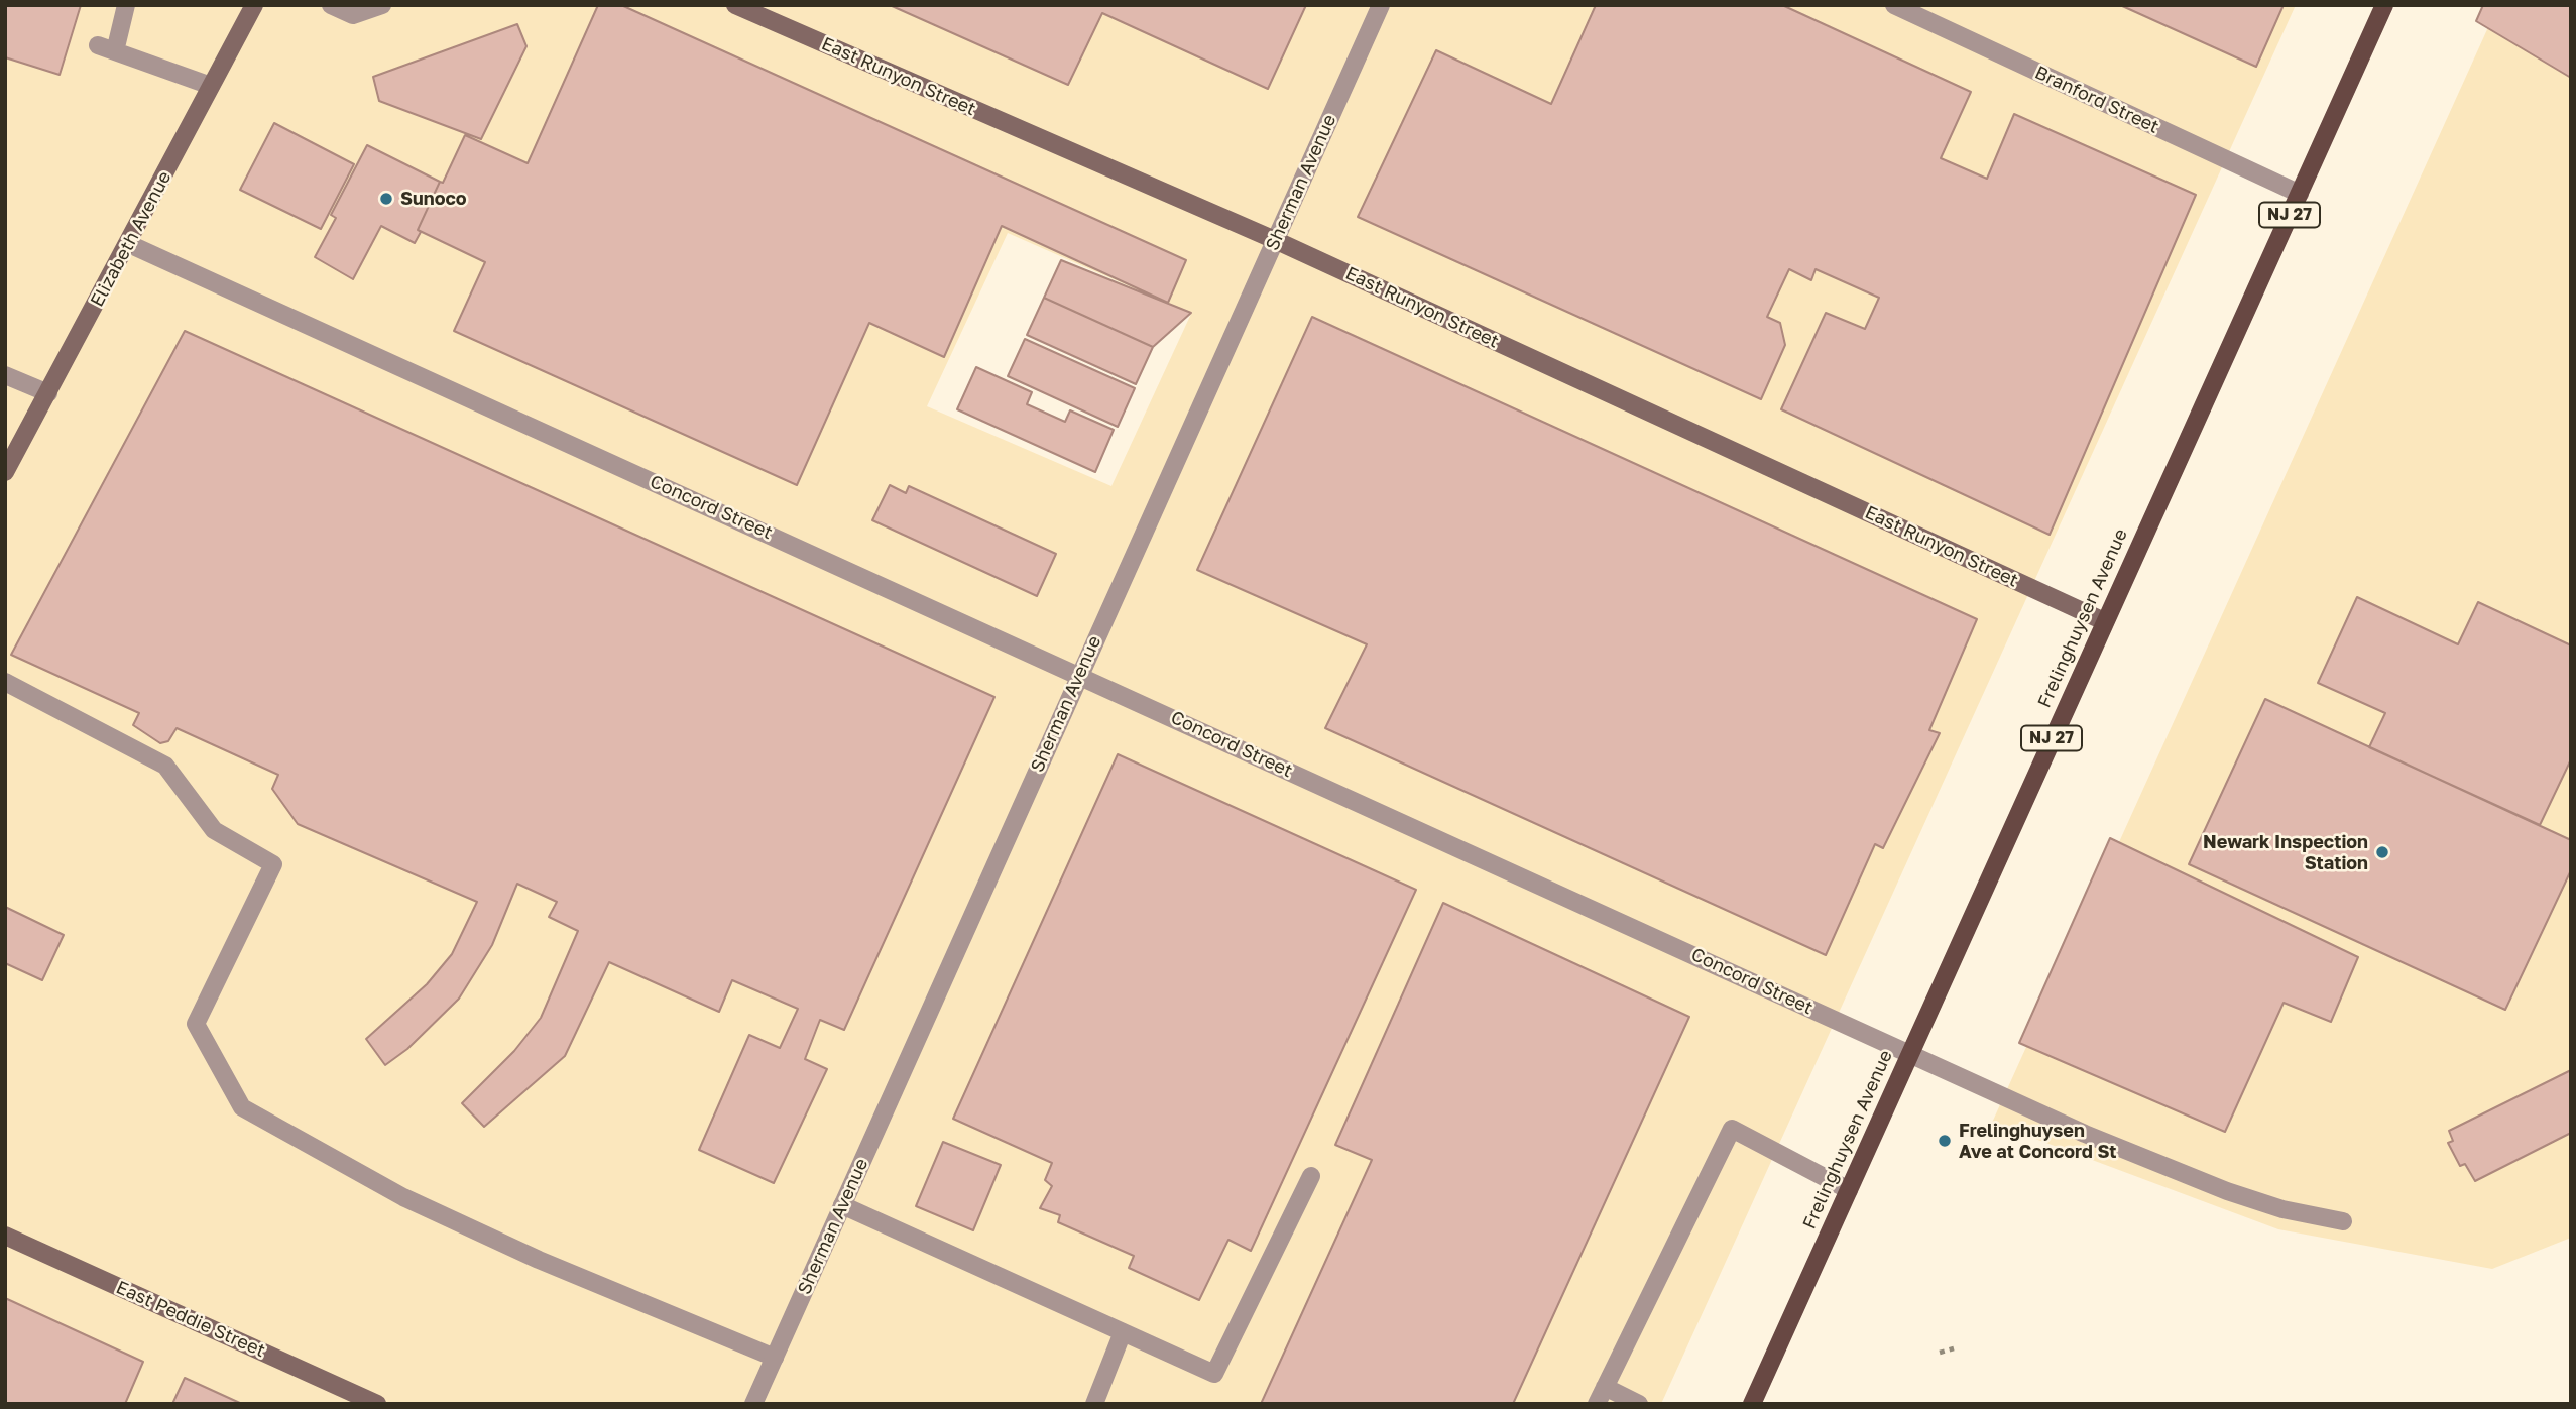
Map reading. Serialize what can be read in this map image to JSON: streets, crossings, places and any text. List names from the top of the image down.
{
  "streets": {
    "main road": ["NJ 27", "Frelinghuysen Avenue"],
    "street": [
      "East Runyon Street",
      "Branford Street",
      "Sherman Avenue",
      "Elizabeth Avenue",
      "Concord Street",
      "East Peddie Street"
    ]
  },
  "crossings": [
    ["East Runyon Street", "Sherman Avenue"],
    ["East Runyon Street", "Frelinghuysen Avenue"],
    ["Branford Street", "Frelinghuysen Avenue"],
    ["Sherman Avenue", "Concord Street"],
    ["Elizabeth Avenue", "Concord Street"],
    ["Concord Street", "Frelinghuysen Avenue"]
  ],
  "places": ["Sunoco", "Newark Inspection Station", "Frelinghuysen Ave at Concord St"]
}
